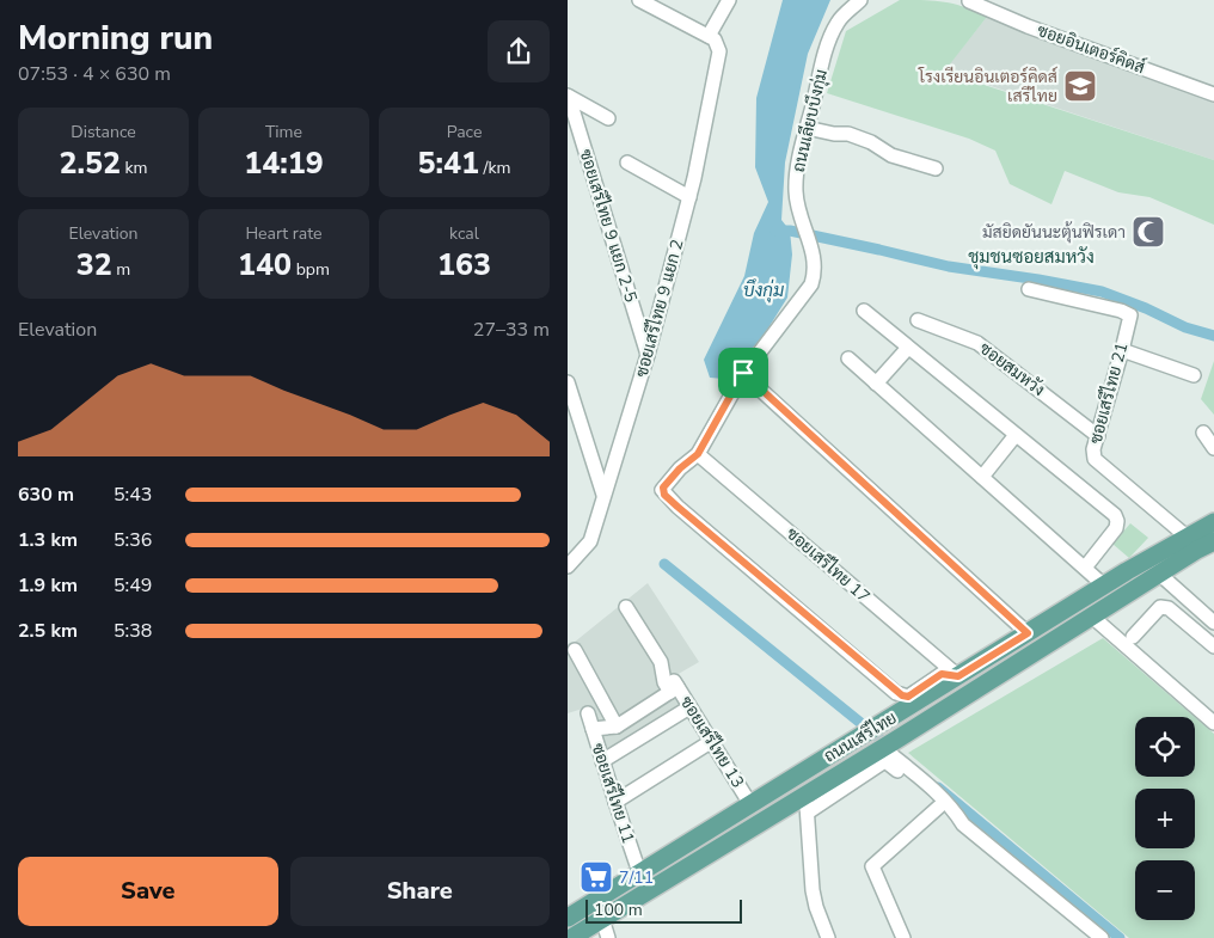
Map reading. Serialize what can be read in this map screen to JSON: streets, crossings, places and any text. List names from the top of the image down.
{
  "streets": {
    "main road": ["ถนนเสรีไทย"],
    "street": [
      "ซอยอินเตอร์คิดส์",
      "ถนนเลียบบึงกุ่ม",
      "ซอยเสรีไทย 9 แยก 2-5",
      "ซอยเสรีไทย 9 แยก 2",
      "ซอยสมหวัง",
      "ซอยเสรีไทย 21",
      "ซอยเสรีไทย 17",
      "ซอยเสรีไทย 13",
      "ซอยเสรีไทย 11"
    ]
  },
  "crossings": [
    ["ถนนเลียบบึงกุ่ม", "ซอยเสรีไทย 17"],
    ["ถนนเลียบบึงกุ่ม", "ถนนเสรีไทย"],
    ["ซอยเสรีไทย 9 แยก 2-5", "ซอยเสรีไทย 9 แยก 2"],
    ["ซอยสมหวัง", "ซอยเสรีไทย 21"],
    ["ซอยเสรีไทย 21", "ถนนเสรีไทย"],
    ["ซอยเสรีไทย 17", "ถนนเสรีไทย"],
    ["ถนนเสรีไทย", "ซอยเสรีไทย 13"],
    ["ถนนเสรีไทย", "ซอยเสรีไทย 11"]
  ],
  "districts": ["ชุมชนซอยสมหวัง"],
  "water": ["บึงกุ่ม"],
  "places": {
    "school or university": ["โรงเรียนอินเตอร์คิดส์ เสรีไทย"],
    "mosque": ["มัสยิดยันนะตุ้นฟิรเดา"],
    "supermarket": ["7/11"]
  },
  "scale_bar": "100 m",
  "page": {
    "heading": ["Morning run", "07:53 · 4 × 630 m"],
    "stats": [
      ["Distance", "2.52 km"],
      ["Time", "14:19"],
      ["Pace", "5:41 /km"],
      ["Elevation", "32 m"],
      ["Heart rate", "140 bpm"],
      ["kcal", "163"]
    ],
    "chart": ["Elevation", "27–33 m"],
    "list": [
      {
        "name": "630 m",
        "note": "5:43"
      },
      {
        "name": "1.3 km",
        "note": "5:36"
      },
      {
        "name": "1.9 km",
        "note": "5:49"
      },
      {
        "name": "2.5 km",
        "note": "5:38"
      }
    ],
    "map_buttons": ["+", "−"],
    "buttons": ["Save", "Share"],
    "scale": "100 m"
  }
}
